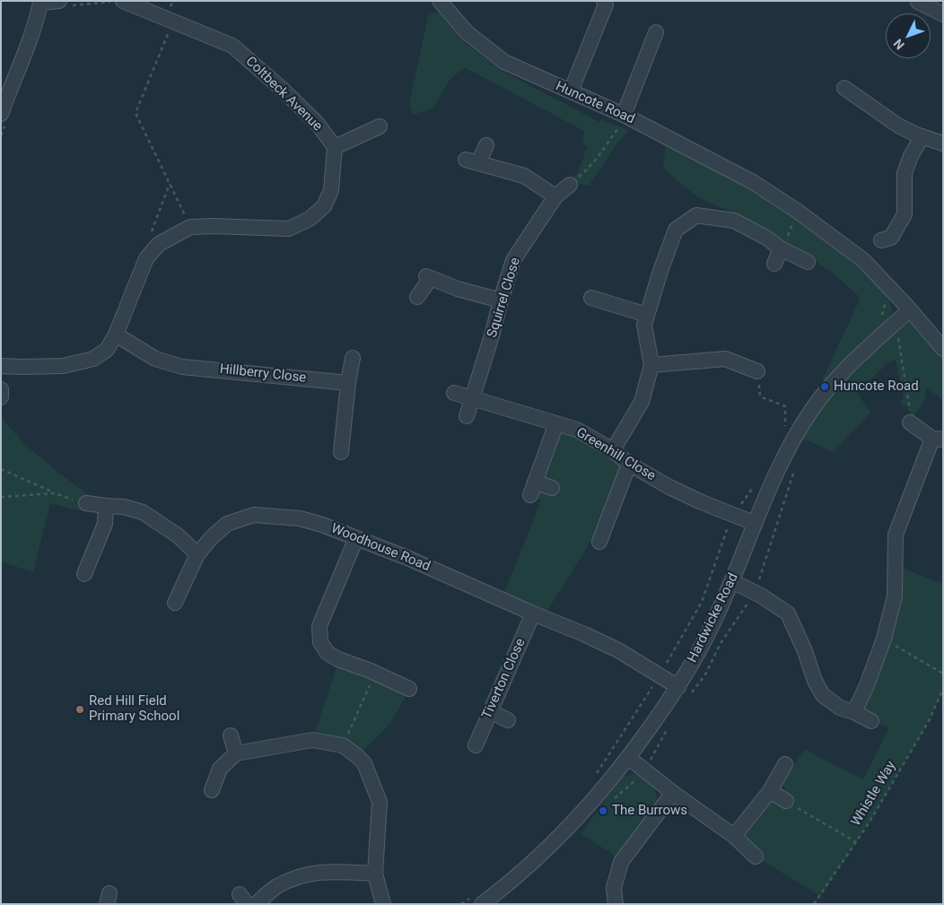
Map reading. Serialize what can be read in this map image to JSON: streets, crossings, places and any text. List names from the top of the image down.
{
  "streets": {
    "street": [
      "Coltbeck Avenue",
      "Huncote Road",
      "Squirrel Close",
      "Hillberry Close",
      "Greenhill Close",
      "Woodhouse Road",
      "Hardwicke Road",
      "Tiverton Close"
    ],
    "path": ["Whistle Way"]
  },
  "crossings": [
    ["Huncote Road", "Hardwicke Road"],
    ["Squirrel Close", "Greenhill Close"],
    ["Greenhill Close", "Hardwicke Road"],
    ["Woodhouse Road", "Hardwicke Road"],
    ["Woodhouse Road", "Tiverton Close"]
  ],
  "places": ["Huncote Road", "Red Hill Field Primary School", "The Burrows"],
  "north": "bottom left"
}
